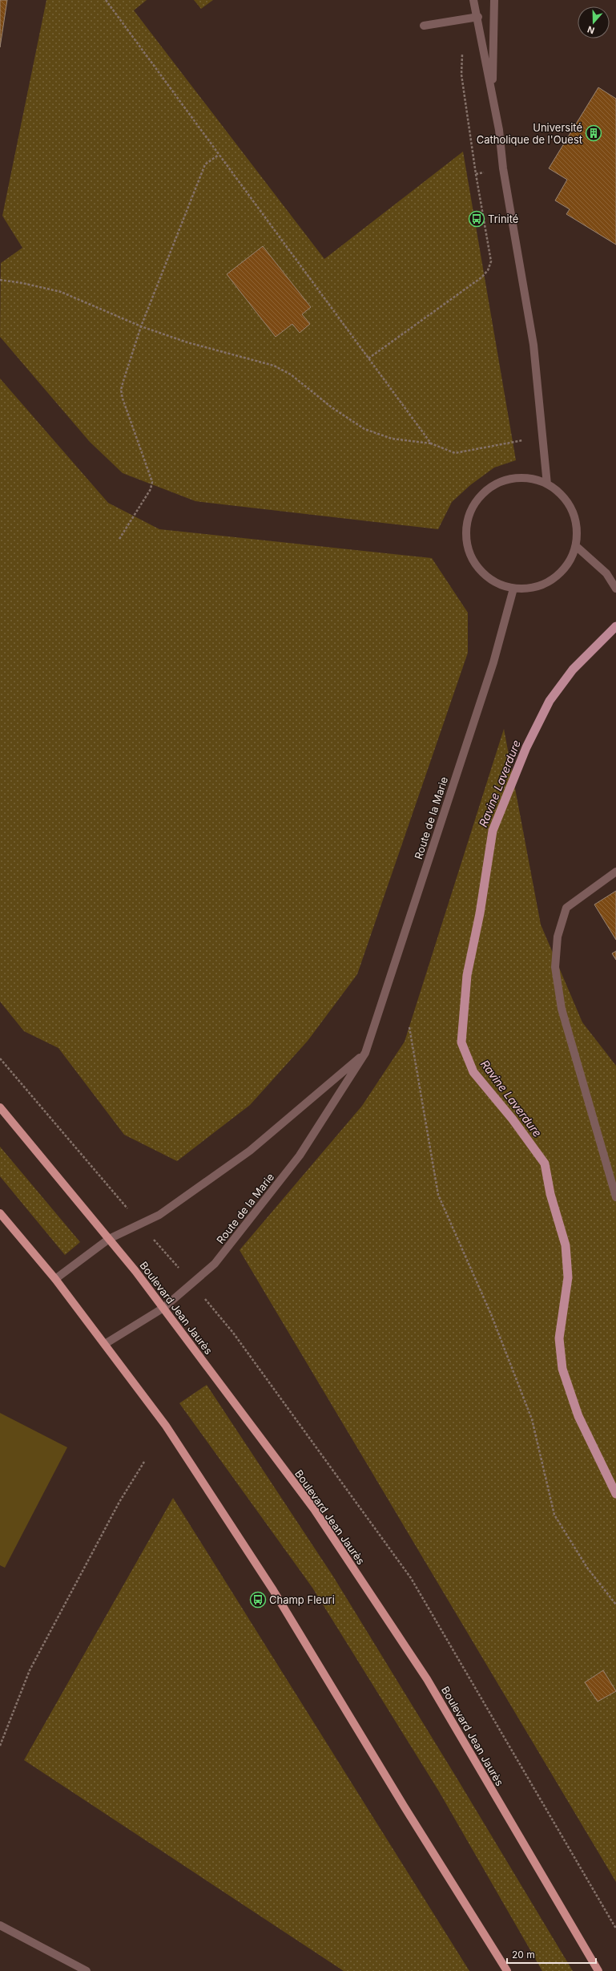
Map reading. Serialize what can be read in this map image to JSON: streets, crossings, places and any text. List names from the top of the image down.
{
  "streets": {
    "main road": ["Boulevard Jean Jaurès"],
    "street": ["Route de la Marie"]
  },
  "crossings": [
    ["Route de la Marie", "Boulevard Jean Jaurès"]
  ],
  "water": ["Ravine Laverdure"],
  "places": {
    "building": ["Université Catholique de l'Ouest"],
    "bus stop": ["Trinité", "Champ Fleuri"]
  },
  "scale_bar": "20 m",
  "north": "bottom"
}
